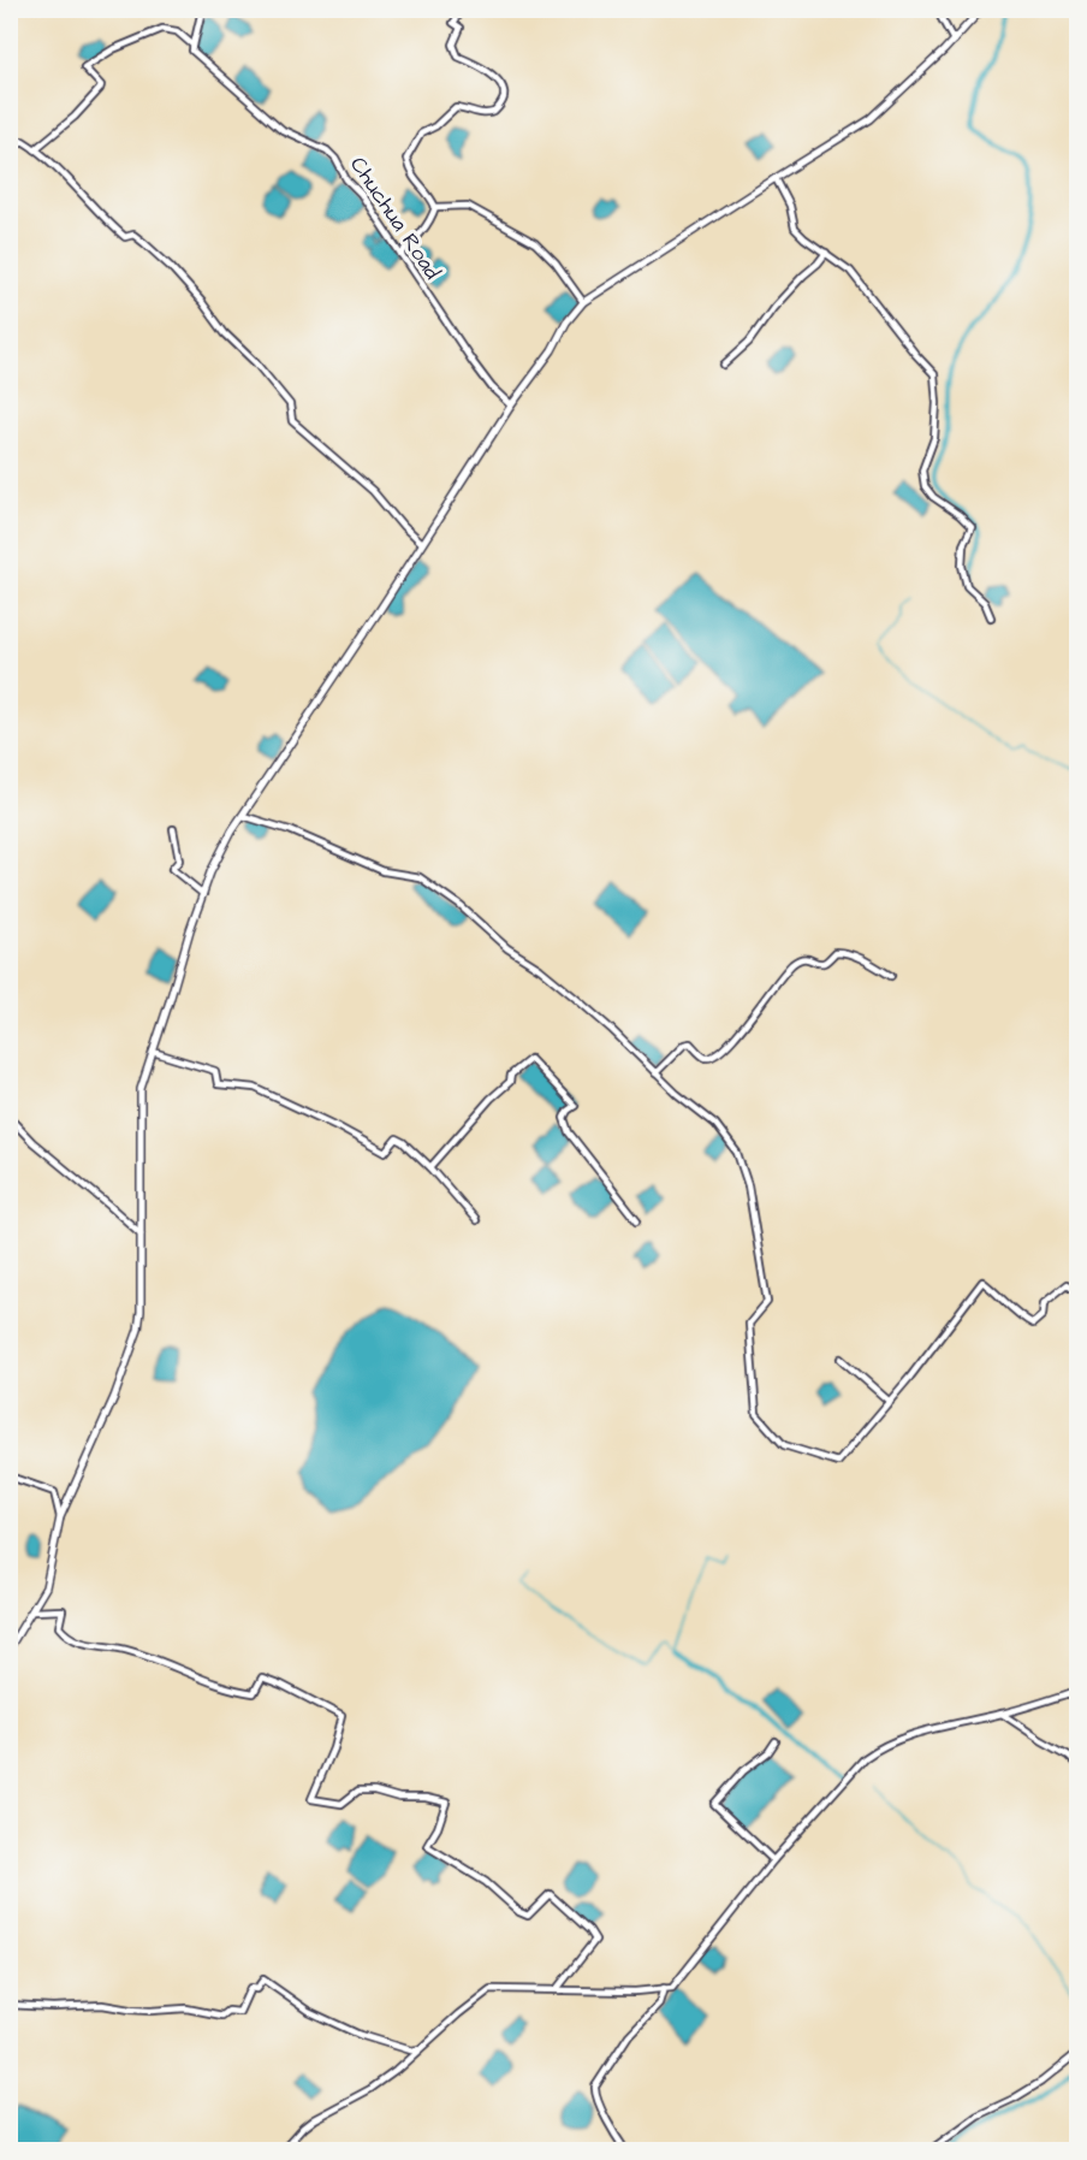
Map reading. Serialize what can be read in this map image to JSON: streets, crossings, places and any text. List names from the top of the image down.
{
  "streets": {
    "street": ["Chuchua Road"]
  }
}
